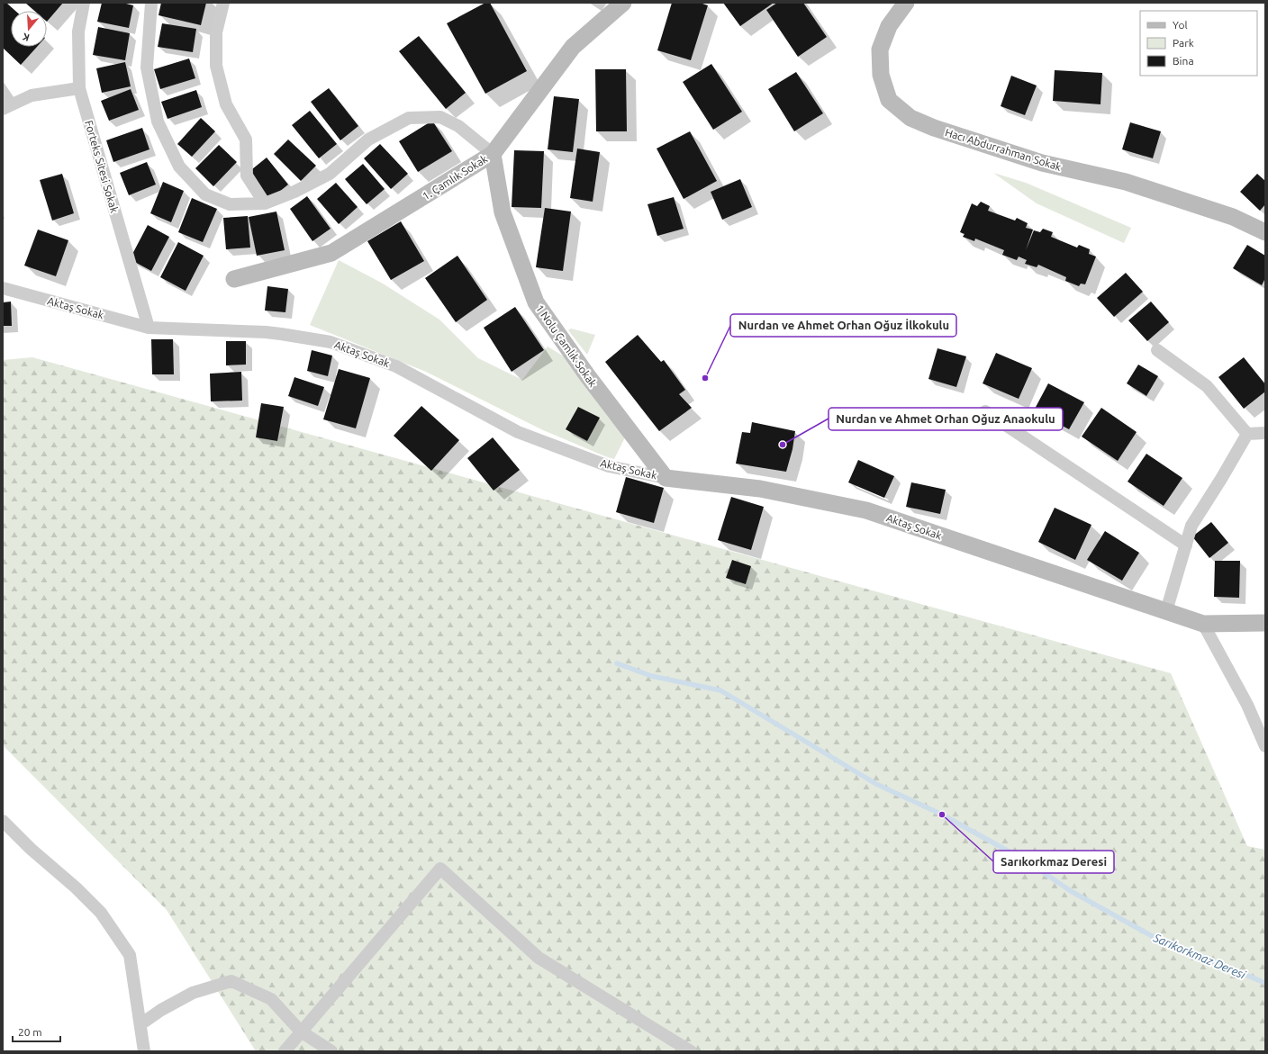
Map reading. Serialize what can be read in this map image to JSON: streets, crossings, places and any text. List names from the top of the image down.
{
  "streets": {
    "street": [
      "Hacı Abdurrahman Sokak",
      "Forteks Sitesi Sokak",
      "1. Çamlık Sokak",
      "Aktaş Sokak",
      "1 Nolu Çamlık Sokak"
    ]
  },
  "crossings": [
    ["Forteks Sitesi Sokak", "Aktaş Sokak"],
    ["1. Çamlık Sokak", "1 Nolu Çamlık Sokak"],
    ["Aktaş Sokak", "1 Nolu Çamlık Sokak"]
  ],
  "water": ["Sarıkorkmaz Deresi"],
  "places": ["Nurdan ve Ahmet Orhan Oğuz İlkokulu", "Nurdan ve Ahmet Orhan Oğuz Anaokulu", "Sarıkorkmaz Deresi"],
  "legend": ["Yol", "Park", "Bina"],
  "scale_bar": "20 m",
  "north": "bottom"
}
